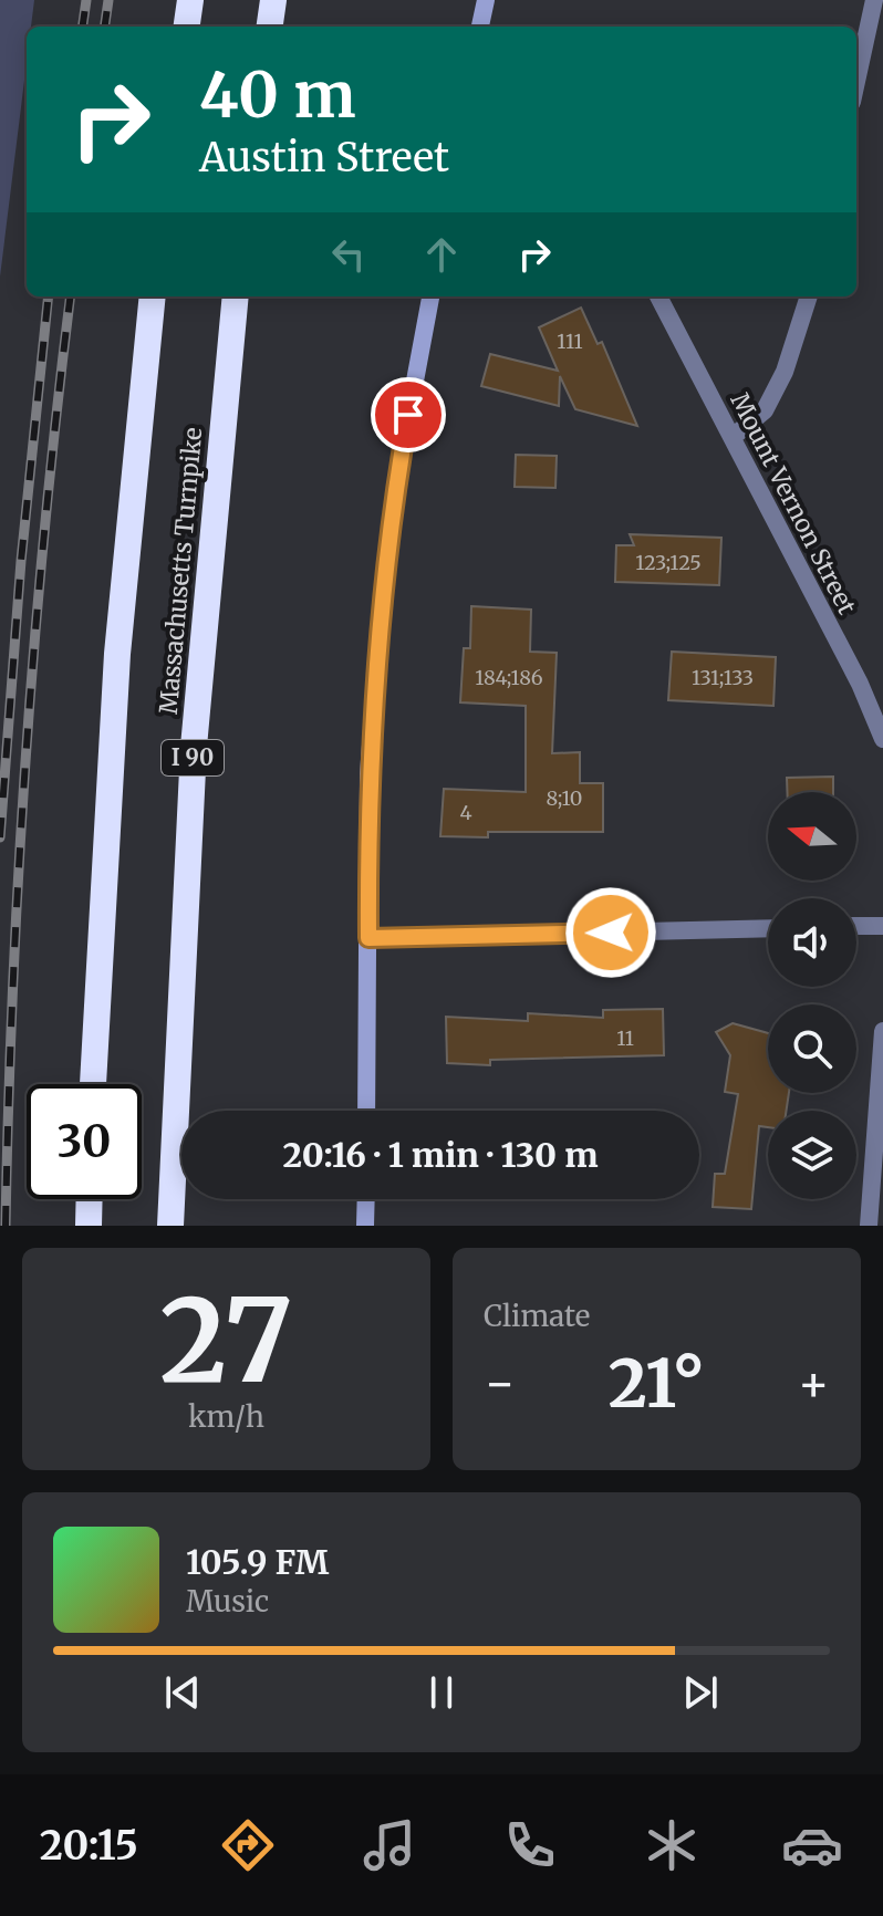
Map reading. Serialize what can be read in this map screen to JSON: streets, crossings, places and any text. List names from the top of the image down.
{
  "streets": {
    "highway": ["Massachusetts Turnpike", "I 90"],
    "street": ["Mount Vernon Street"]
  },
  "house_numbers": [
    "111",
    "123;125",
    "184;186",
    "131;133",
    "8;10",
    "4",
    "11"
  ],
  "north": "left",
  "page": {
    "turn": ["40 m", "Austin Street"],
    "limit": "30",
    "trip": "20:16 · 1 min · 130 m",
    "tile": [
      ["27", "km/h"],
      "Climate"
    ],
    "heat": ["−", "21°", "+"],
    "song": ["105.9 FM", "Music"],
    "tabs": "20:15"
  }
}
